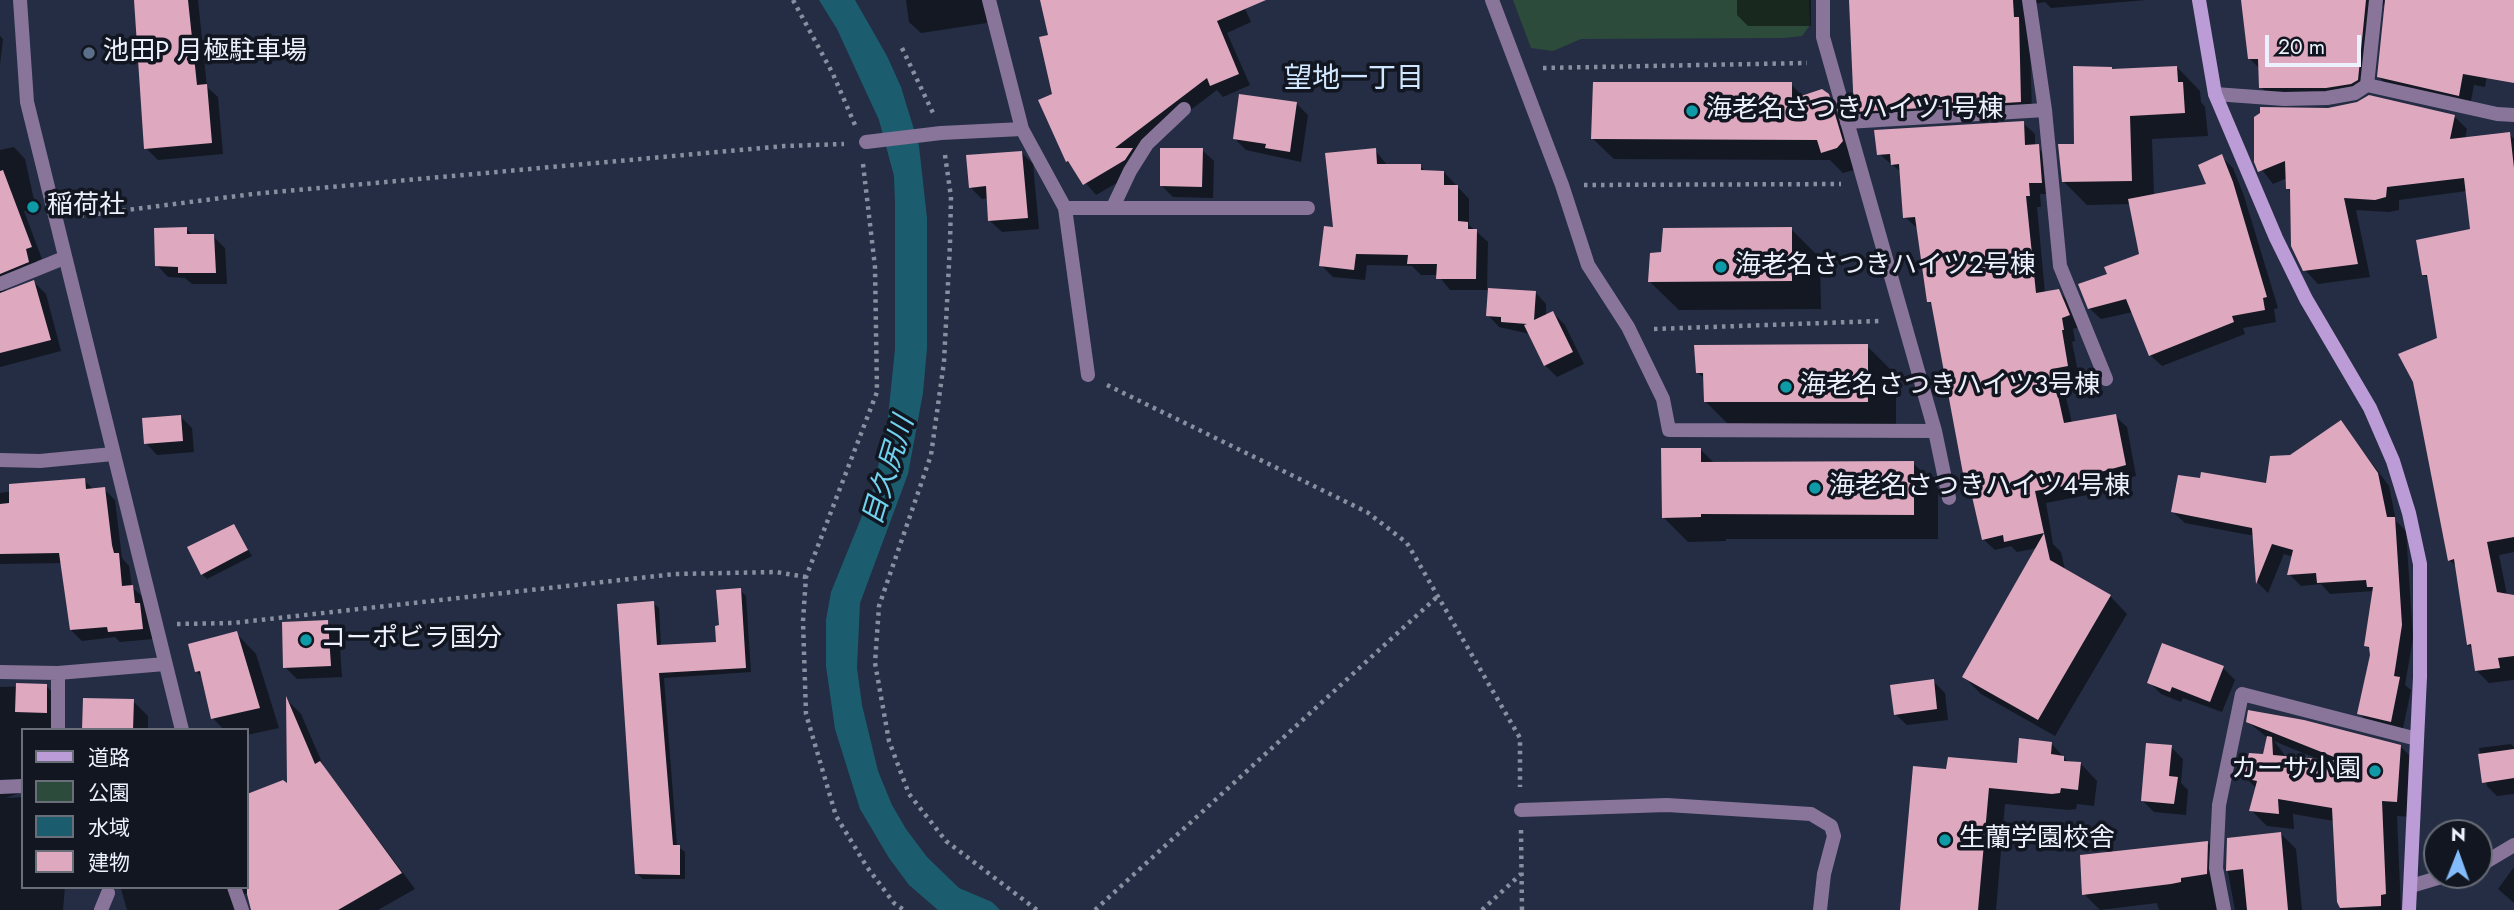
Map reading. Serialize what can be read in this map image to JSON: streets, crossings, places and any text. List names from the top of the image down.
{
  "districts": ["望地一丁目"],
  "water": ["目久尻川"],
  "places": [
    "池田P 月極駐車場",
    "海老名さつきハイツ1号棟",
    "稲荷社",
    "海老名さつきハイツ2号棟",
    "海老名さつきハイツ3号棟",
    "海老名さつきハイツ4号棟",
    "コーポビラ国分",
    "カーサ小園",
    "生蘭学園校舎"
  ],
  "legend": [
    "道路",
    "公園",
    "水域",
    "建物"
  ],
  "scale_bar": "20 m",
  "north": "top"
}
